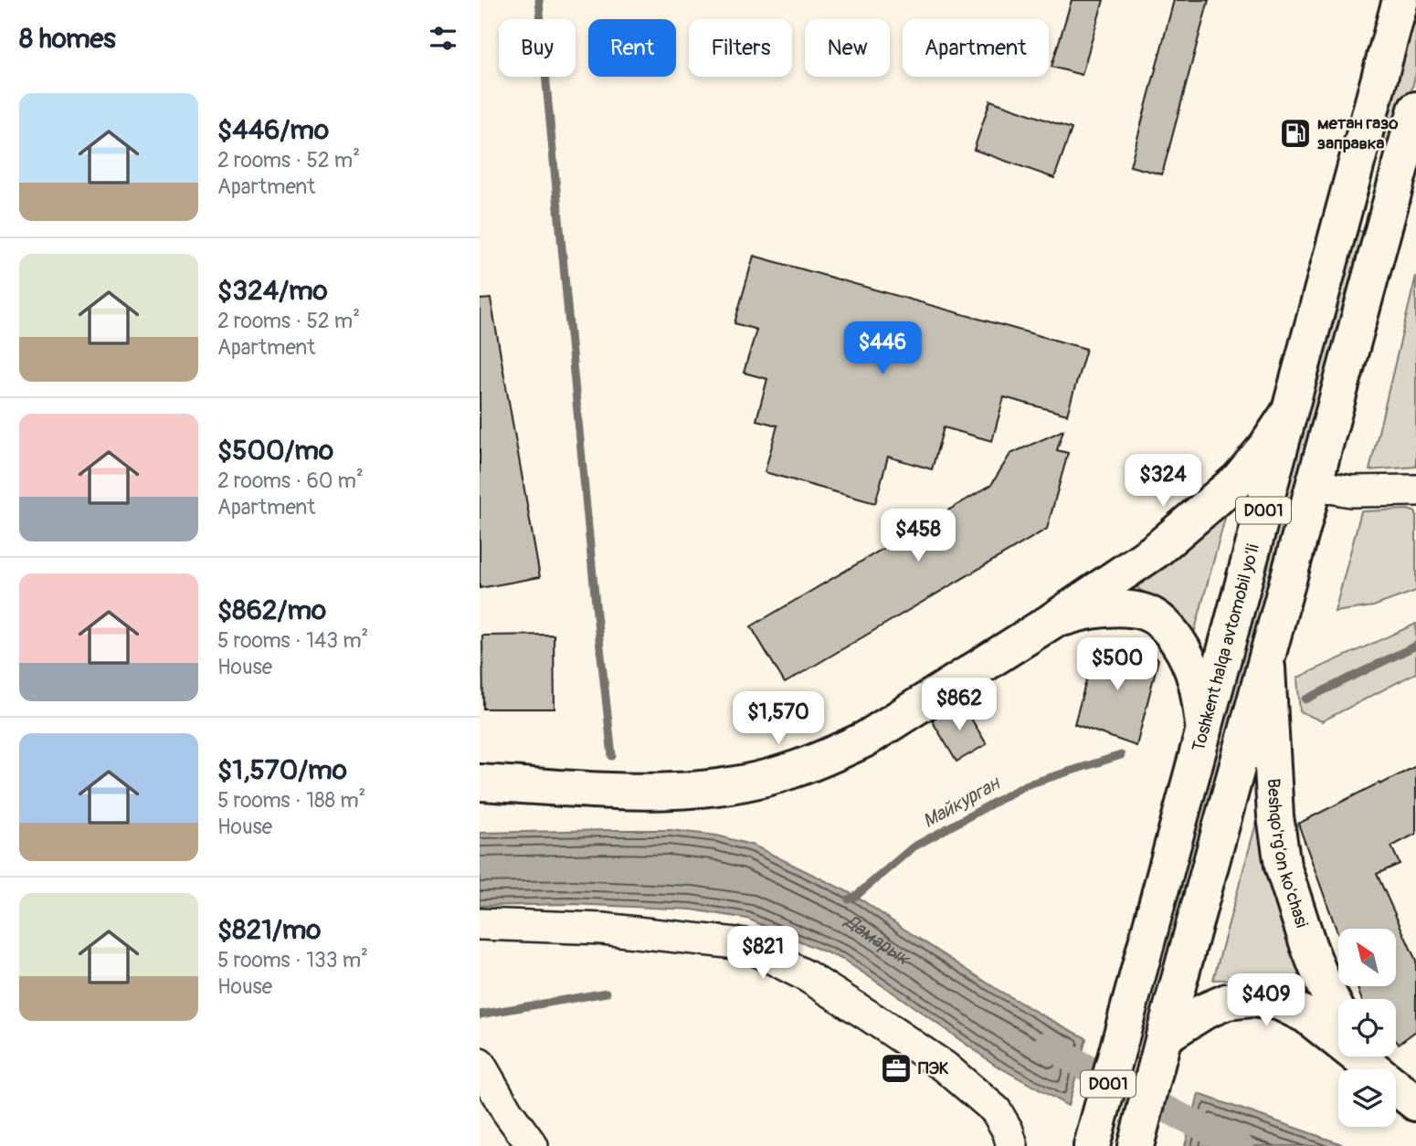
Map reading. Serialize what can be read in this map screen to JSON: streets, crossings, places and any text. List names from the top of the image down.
{
  "streets": {
    "main road": ["D001", "Toshkent halqa avtomobil yo'li", "Beshqo'rg'on ko'chasi"]
  },
  "crossings": [
    ["D001", "Beshqo'rg'on ko'chasi"]
  ],
  "water": ["Майкурган", "Дамарык"],
  "places": {
    "fuel station": ["метан газо заправка"],
    "office": ["ПЭК"]
  },
  "north": "top left",
  "page": {
    "heading": "8 homes",
    "chip": [
      "Buy",
      "Rent",
      "Filters",
      "New",
      "Apartment"
    ],
    "list": [
      {
        "name": "$446/mo",
        "note": "2 rooms · 52 m² · Apartment"
      },
      {
        "name": "$324/mo",
        "note": "2 rooms · 52 m² · Apartment"
      },
      {
        "name": "$500/mo",
        "note": "2 rooms · 60 m² · Apartment"
      },
      {
        "name": "$862/mo",
        "note": "5 rooms · 143 m² · House"
      },
      {
        "name": "$1,570/mo",
        "note": "5 rooms · 188 m² · House"
      },
      {
        "name": "$821/mo",
        "note": "5 rooms · 133 m² · House"
      }
    ],
    "price": [
      "$446",
      "$324",
      "$458",
      "$500",
      "$862",
      "$1,570",
      "$821",
      "$409"
    ]
  }
}
